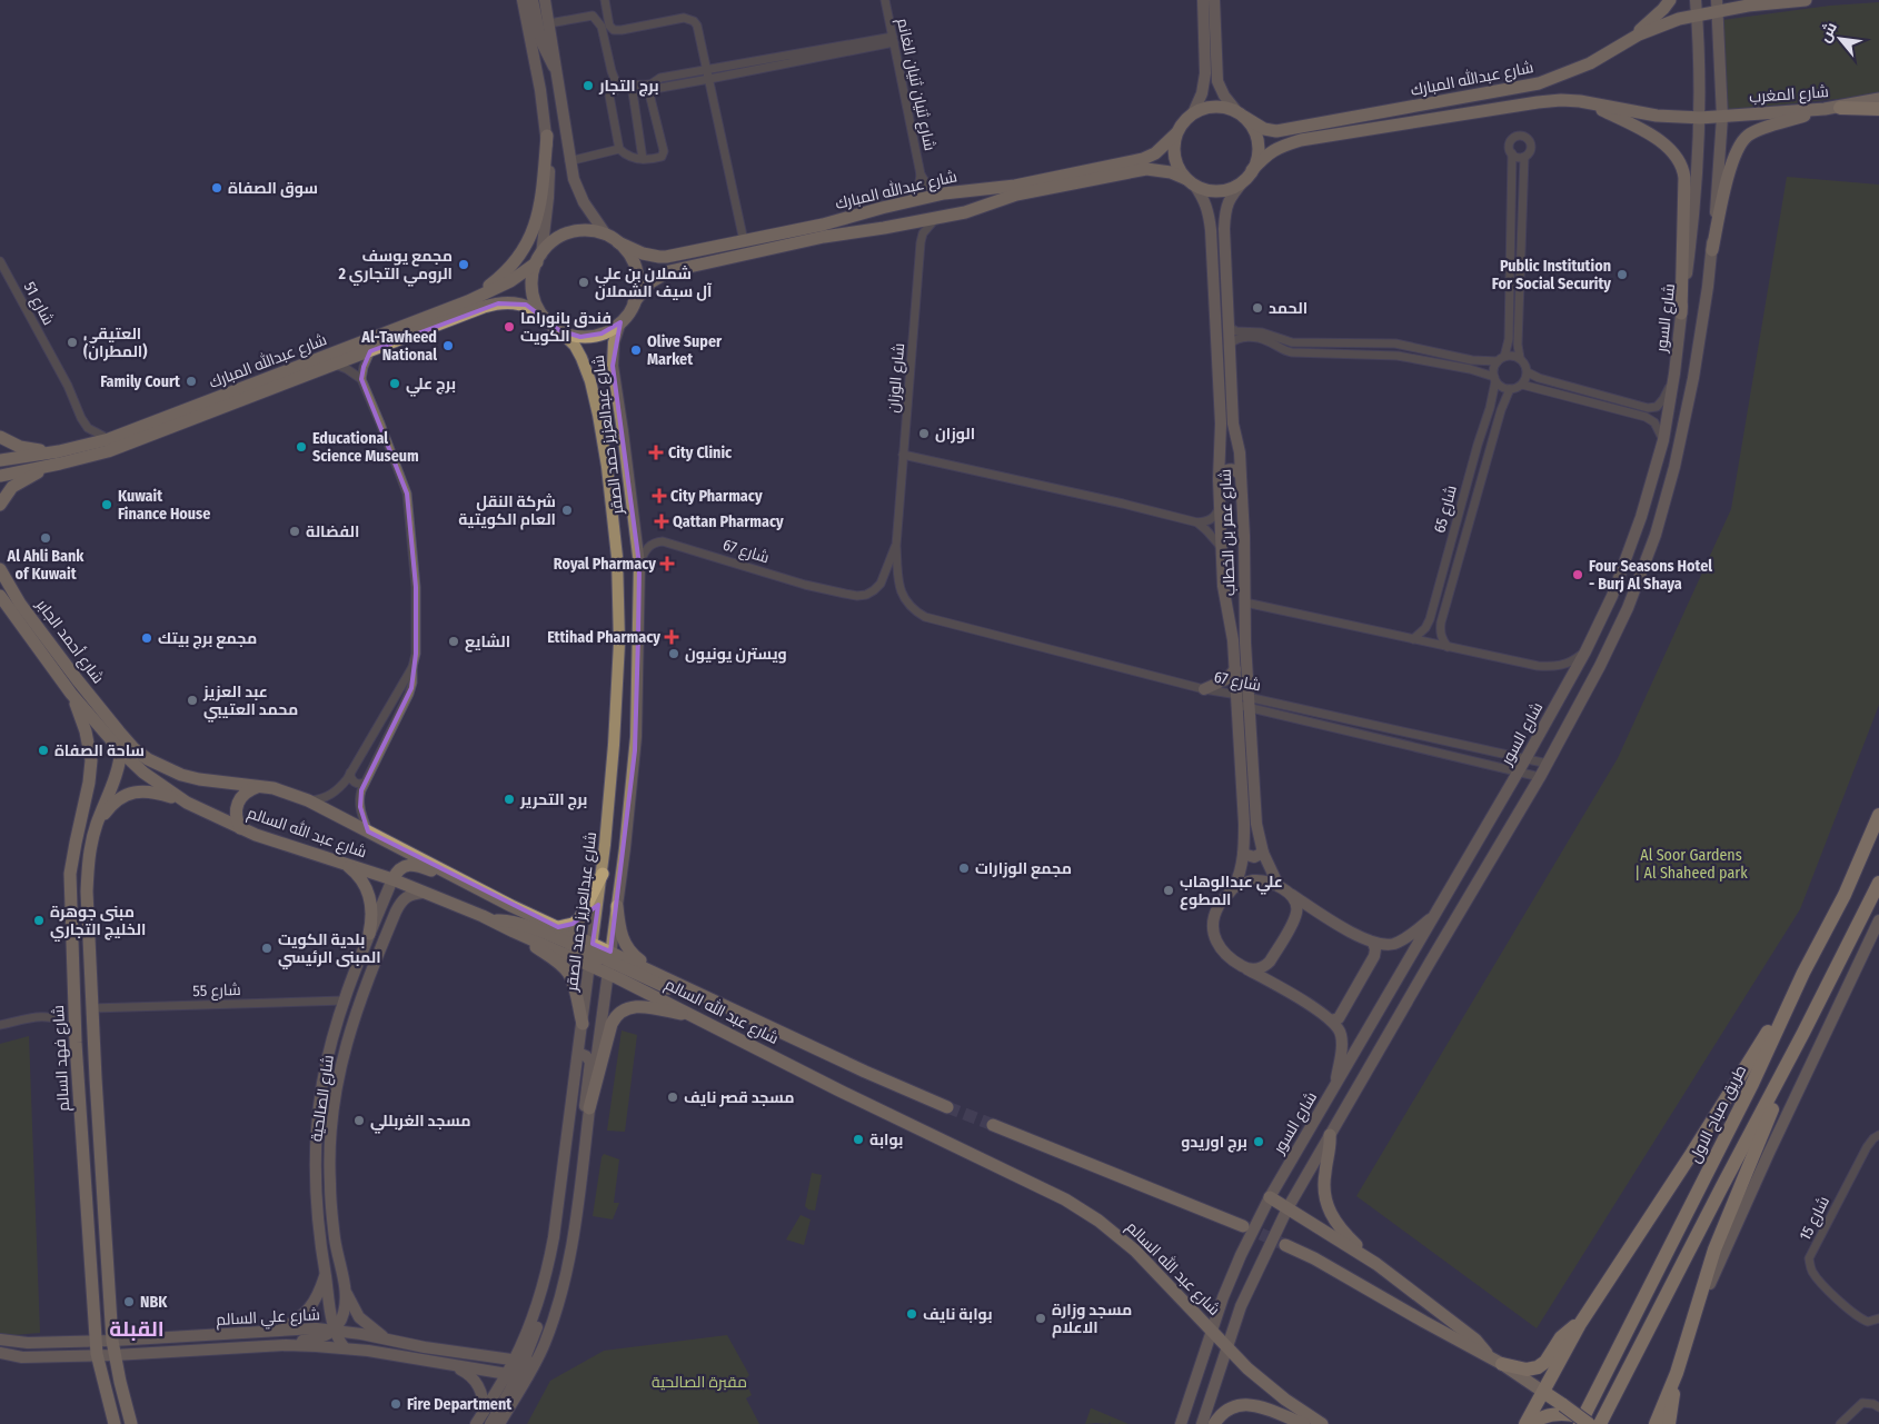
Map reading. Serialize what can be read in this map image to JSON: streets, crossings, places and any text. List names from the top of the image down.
{
  "streets": {
    "highway": ["طريق صباح الاول"],
    "main road": [
      "شارع عبدالله المبارك",
      "شارع المغرب",
      "شارع السور",
      "شارع عبدالعزيز حمد الصقر",
      "شارع عمر بن الخطاب",
      "شارع أحمد الجابر",
      "شارع عبد الله السالم",
      "شارع فهد السالم",
      "شارع الصالحية",
      "شارع علي السالم"
    ],
    "street": [
      "شارع ثنيان ثنيان الغانم",
      "شارع 51",
      "شارع الوزان",
      "شارع 65",
      "شارع 67",
      "شارع 55",
      "شارع 15"
    ]
  },
  "crossings": [
    ["شارع عبدالله المبارك", "شارع المغرب"],
    ["شارع عبدالله المبارك", "شارع 51"],
    ["شارع عبدالله المبارك", "شارع السور"],
    ["شارع عبدالله المبارك", "شارع الوزان"],
    ["شارع عبدالله المبارك", "شارع عبدالعزيز حمد الصقر"],
    ["شارع عبدالله المبارك", "شارع عمر بن الخطاب"],
    ["شارع المغرب", "شارع السور"],
    ["شارع السور", "شارع 67"],
    ["شارع السور", "شارع عبد الله السالم"],
    ["شارع الوزان", "شارع 67"],
    ["شارع عبدالعزيز حمد الصقر", "شارع 67"],
    ["شارع عبدالعزيز حمد الصقر", "شارع عبد الله السالم"],
    ["شارع عبدالعزيز حمد الصقر", "شارع علي السالم"],
    ["شارع عمر بن الخطاب", "شارع 67"],
    ["شارع أحمد الجابر", "شارع عبد الله السالم"],
    ["شارع أحمد الجابر", "شارع فهد السالم"],
    ["شارع عبد الله السالم", "شارع فهد السالم"],
    ["شارع عبد الله السالم", "شارع الصالحية"],
    ["شارع 55", "شارع الصالحية"],
    ["شارع فهد السالم", "شارع علي السالم"],
    ["شارع الصالحية", "شارع علي السالم"]
  ],
  "districts": ["القبلة"],
  "parks": ["Al Soor Gardens | Al Shaheed park", "مقبرة الصالحية"],
  "places": {
    "other": [
      "برج التجار",
      "سوق الصفاة",
      "مجمع يوسف الرومي التجاري 2",
      "Public Institution For Social Security",
      "شملان بن علي آل سيف الشملان",
      "الحمد",
      "فندق بانوراما الكويت",
      "العتيقي (المطران)",
      "Al-Tawheed National",
      "Olive Super Market",
      "Family Court",
      "برج علي",
      "الوزان",
      "Educational Science Museum",
      "Kuwait Finance House",
      "شركة النقل العام الكويتية",
      "الفضالة",
      "Al Ahli Bank of Kuwait",
      "Four Seasons Hotel - Burj Al Shaya",
      "مجمع برج بيتك",
      "الشايع",
      "ويسترن يونيون",
      "عبد العزيز محمد العتيبي",
      "ساحة الصفاة",
      "برج التحرير",
      "مجمع الوزارات",
      "علي عبدالوهاب المطوع",
      "مبنى جوهرة الخليج التجاري",
      "بلدية الكويت المبنى الرئيسي",
      "مسجد قصر نايف",
      "مسجد الغربللي",
      "بوابة",
      "برج اوريدو",
      "NBK",
      "بوابة نايف",
      "مسجد وزارة الاعلام",
      "Fire Department"
    ],
    "health": [
      "City Clinic",
      "City Pharmacy",
      "Qattan Pharmacy",
      "Royal Pharmacy",
      "Ettihad Pharmacy"
    ]
  },
  "north": "top left"
}
